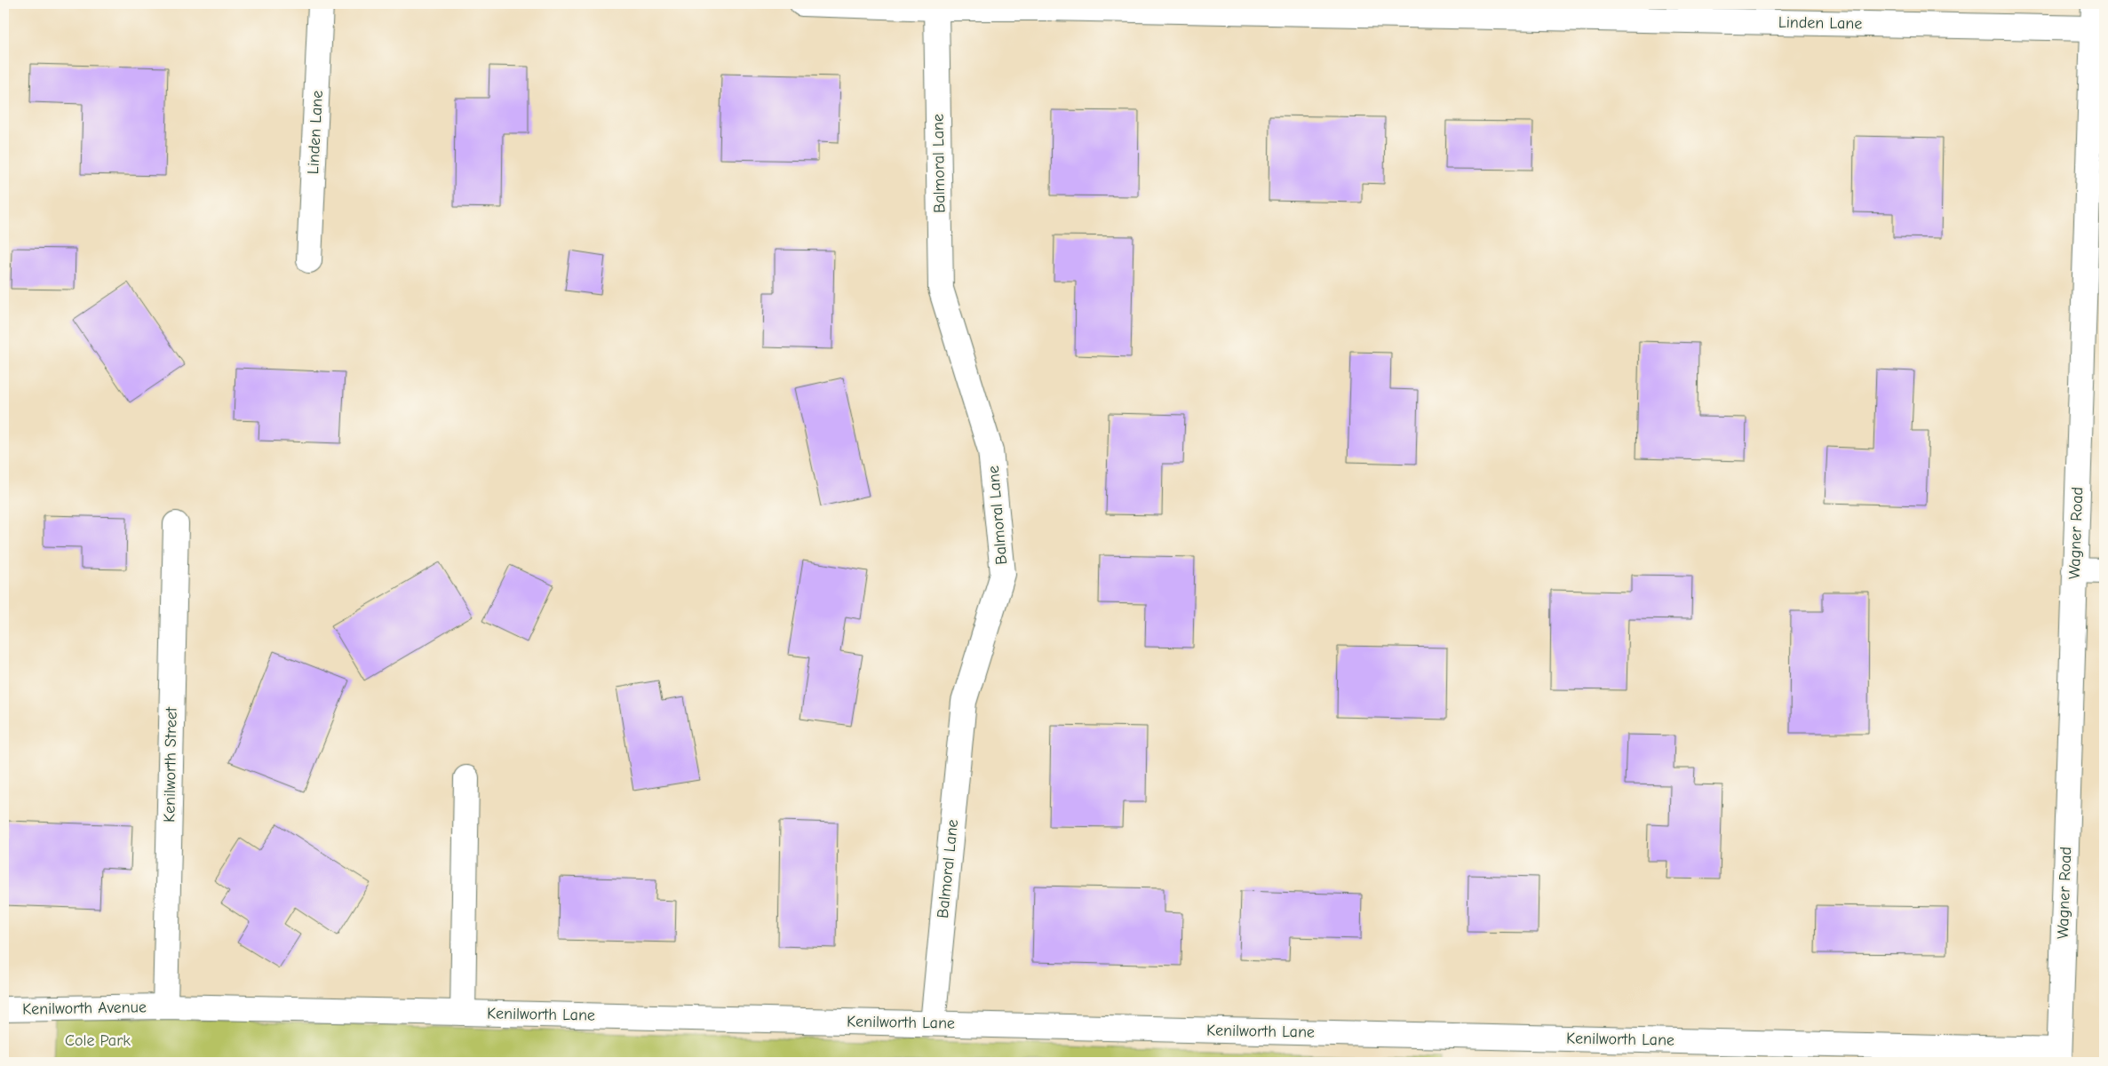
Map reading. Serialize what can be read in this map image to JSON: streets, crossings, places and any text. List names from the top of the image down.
{
  "streets": {
    "street": [
      "Linden Lane",
      "Balmoral Lane",
      "Wagner Road",
      "Kenilworth Street",
      "Kenilworth Avenue",
      "Kenilworth Lane"
    ]
  },
  "crossings": [
    ["Linden Lane", "Balmoral Lane"],
    ["Linden Lane", "Wagner Road"],
    ["Balmoral Lane", "Kenilworth Lane"],
    ["Wagner Road", "Kenilworth Lane"],
    ["Kenilworth Street", "Kenilworth Avenue"],
    ["Kenilworth Street", "Kenilworth Lane"],
    ["Kenilworth Avenue", "Kenilworth Lane"]
  ],
  "parks": ["Cole Park"]
}
